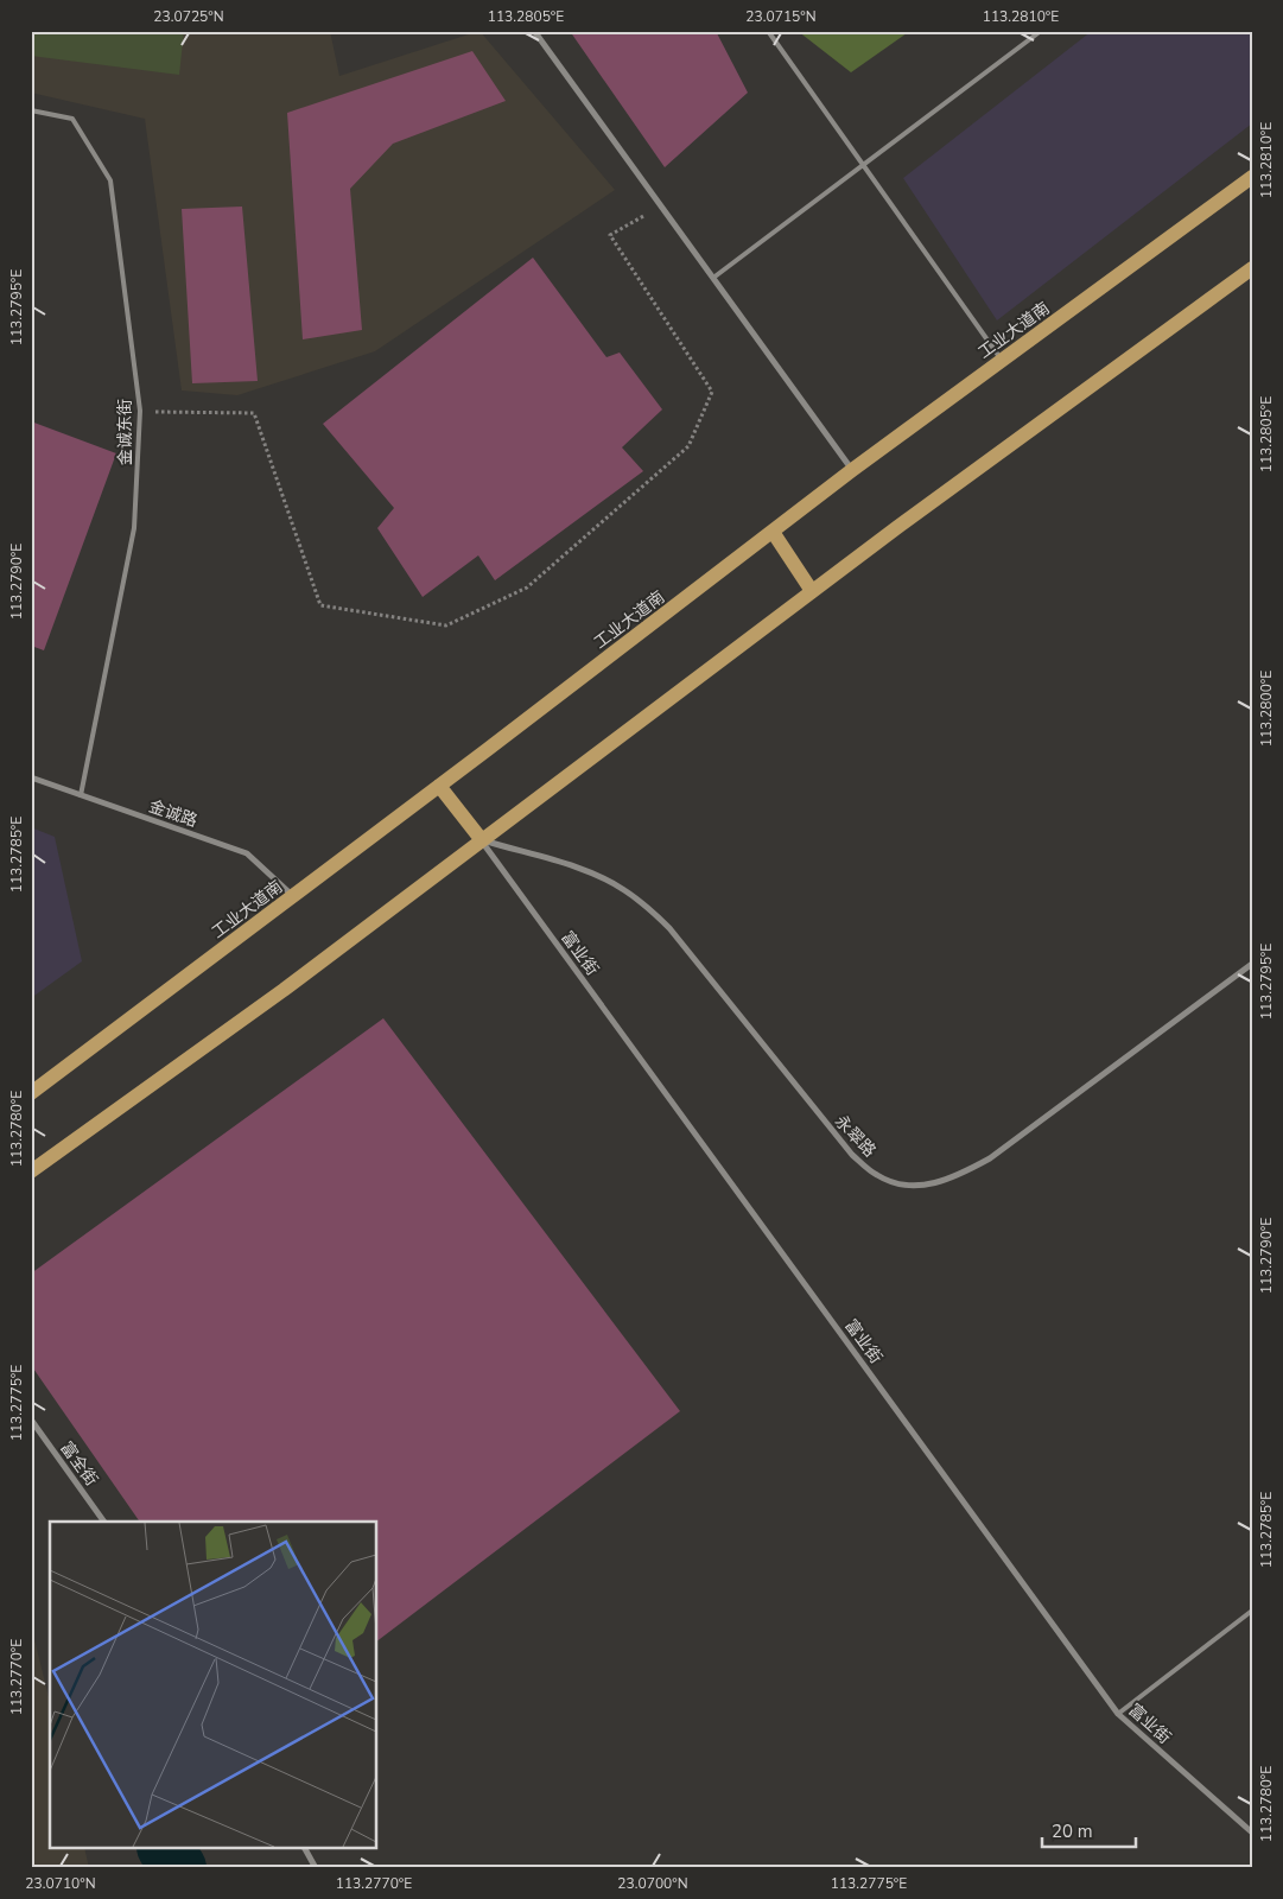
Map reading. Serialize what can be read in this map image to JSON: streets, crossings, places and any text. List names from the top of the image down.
{
  "streets": {
    "main road": ["工业大道南"],
    "street": [
      "金诚路",
      "富业街",
      "永翠路",
      "富全街"
    ],
    "lane": ["金诚东街"]
  },
  "crossings": [
    ["工业大道南", "金诚路"],
    ["金诚东街", "金诚路"],
    ["富业街", "永翠路"]
  ],
  "scale_bar": "20 m",
  "coordinates": [
    "23.0725°N",
    "113.2805°E",
    "23.0715°N",
    "113.2810°E",
    "113.2795°E",
    "113.2790°E",
    "113.2800°E",
    "113.2785°E",
    "113.2780°E",
    "113.2775°E",
    "113.2770°E",
    "23.0710°N",
    "23.0700°N"
  ]
}
